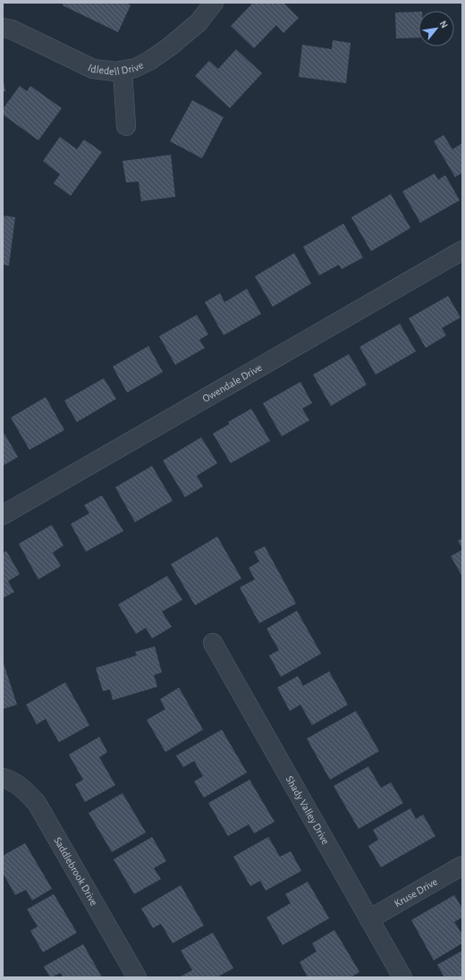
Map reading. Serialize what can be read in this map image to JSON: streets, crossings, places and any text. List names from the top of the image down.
{
  "streets": {
    "street": [
      "Idledell Drive",
      "Owendale Drive",
      "Shady Valley Drive",
      "Saddlebrook Drive",
      "Kruse Drive"
    ]
  },
  "crossings": [
    ["Shady Valley Drive", "Kruse Drive"]
  ],
  "north": "top right"
}
